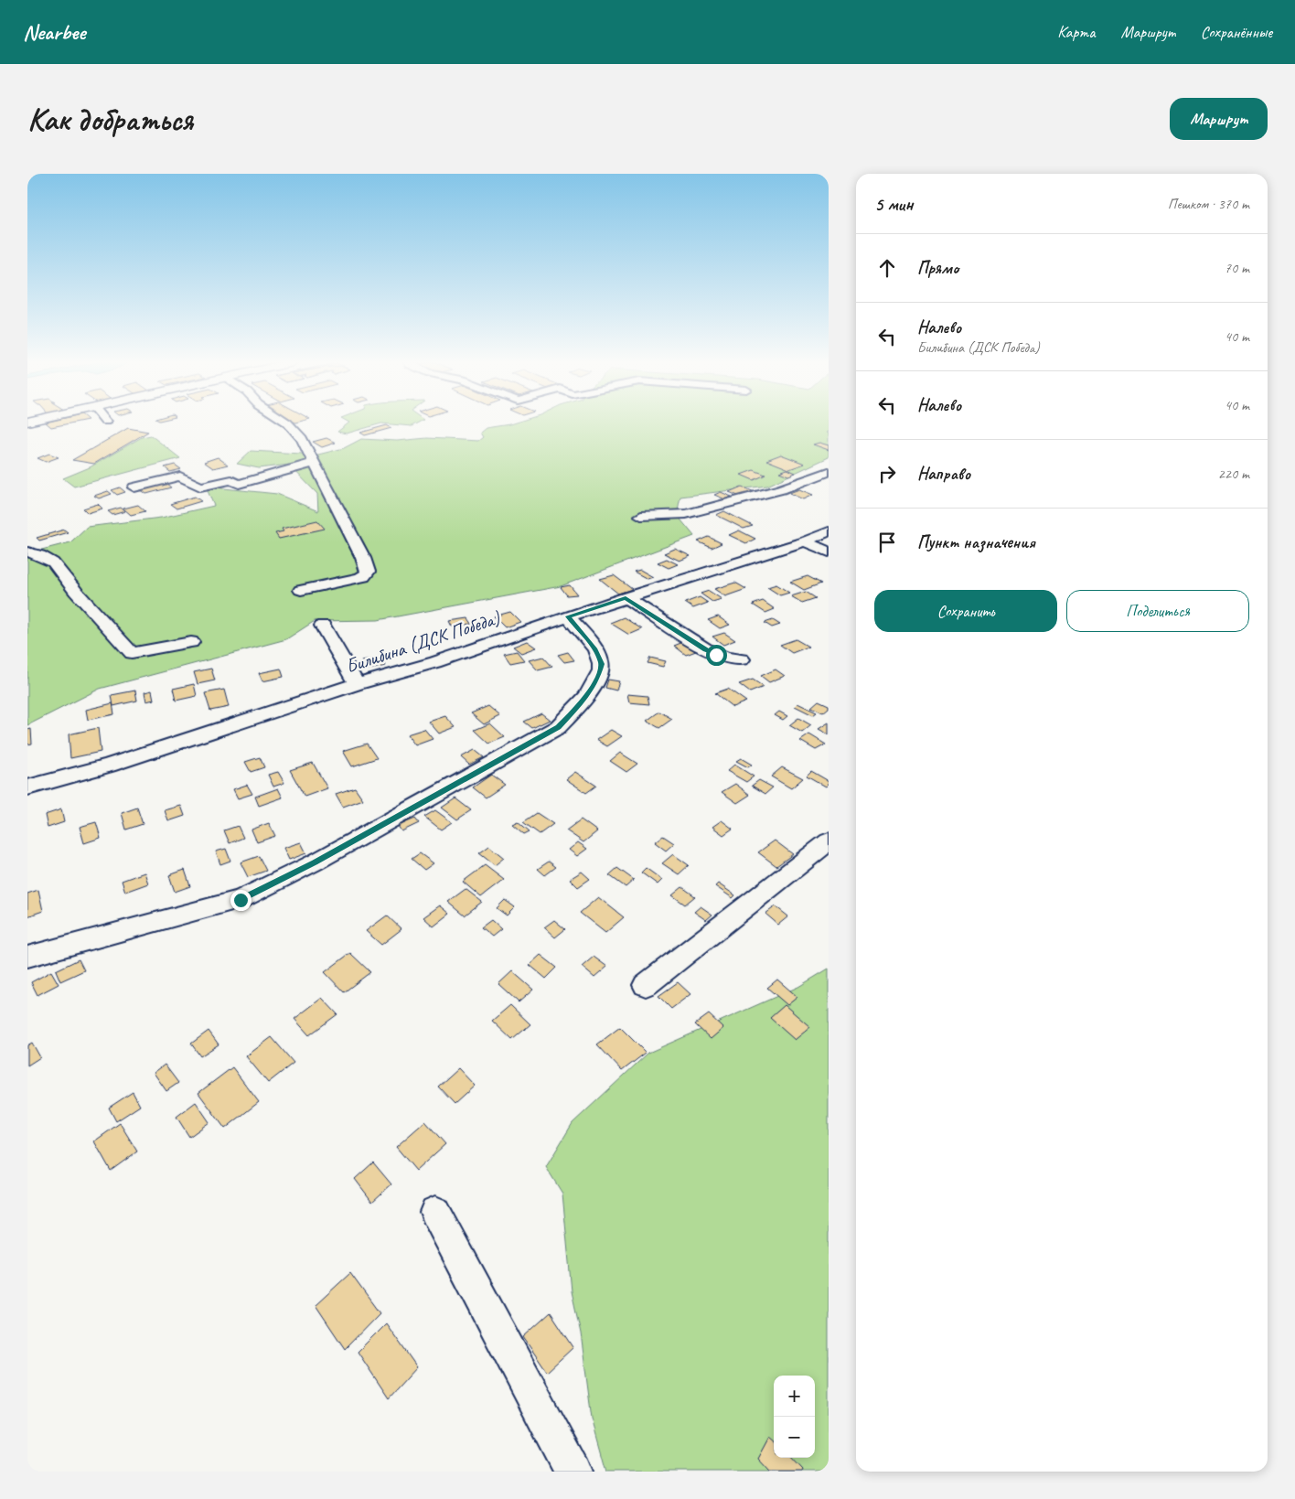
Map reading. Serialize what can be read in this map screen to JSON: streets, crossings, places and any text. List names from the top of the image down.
{
  "streets": {
    "street": ["Билибина (ДСК Победа)"]
  },
  "page": {
    "header": "Nearbee",
    "nav": ["Карта", "Маршрут", "Сохранённые"],
    "buttons": [
      "Маршрут",
      ["Сохранить", "Поделиться"]
    ],
    "title": "Как добраться",
    "heading": ["5 мин", "Пешком · 370 m"],
    "list": [
      ["Прямо", "70 m"],
      ["Налево", "Билибина (ДСК Победа)", "40 m"],
      ["Налево", "40 m"],
      ["Направо", "220 m"],
      "Пункт назначения"
    ],
    "map_buttons": ["+", "−"]
  }
}
